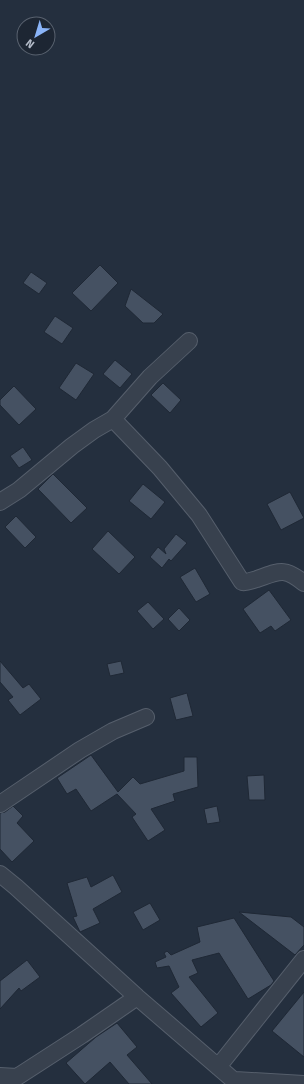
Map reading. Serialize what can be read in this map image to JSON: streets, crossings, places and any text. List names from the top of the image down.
{
  "north": "bottom left"
}
